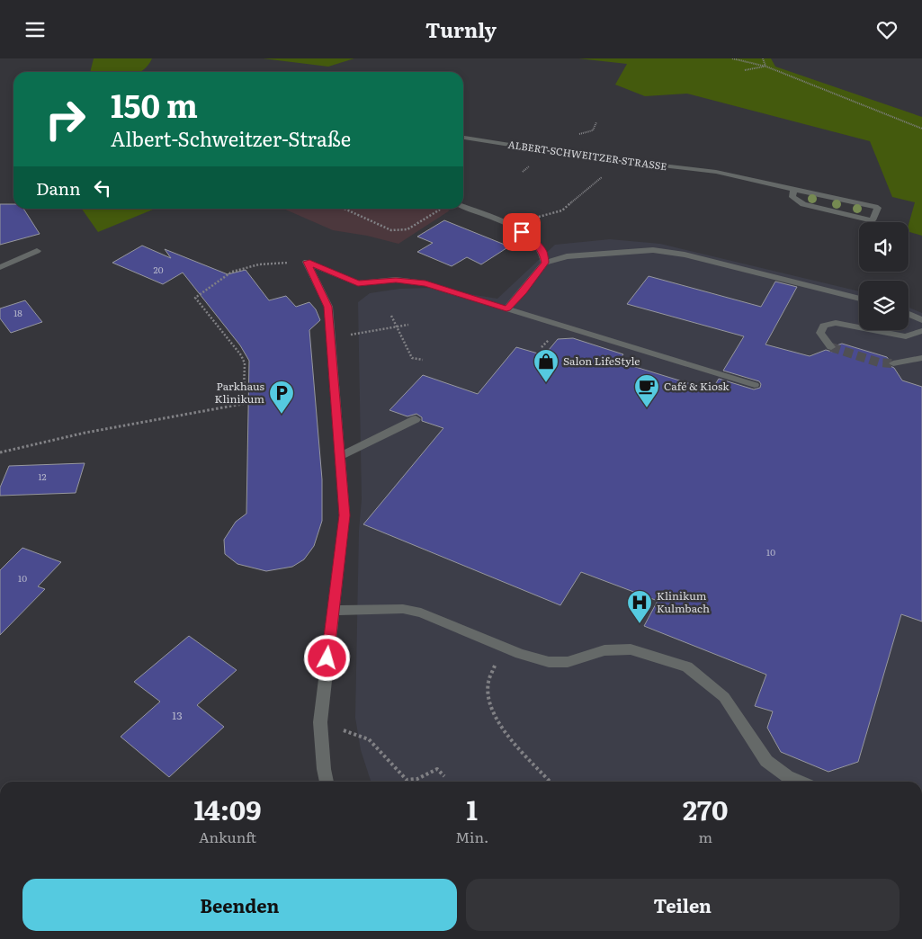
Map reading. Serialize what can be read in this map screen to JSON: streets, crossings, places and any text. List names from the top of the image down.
{
  "streets": {
    "street": ["ALBERT-SCHWEITZER-STRASSE"]
  },
  "places": {
    "shop": ["Salon LifeStyle"],
    "cafe": ["Café & Kiosk"],
    "parking": ["Parkhaus Klinikum"],
    "hospital": ["Klinikum Kulmbach"]
  },
  "house_numbers": [
    "20",
    "18",
    "12",
    "10",
    "10",
    "13"
  ],
  "page": {
    "header": "Turnly",
    "turn": ["150 m", "Albert-Schweitzer-Straße"],
    "then": "Dann",
    "eta": [
      "14:09",
      "Ankunft",
      "1",
      "Min.",
      "270",
      "m"
    ],
    "buttons": ["Beenden", "Teilen"]
  }
}
